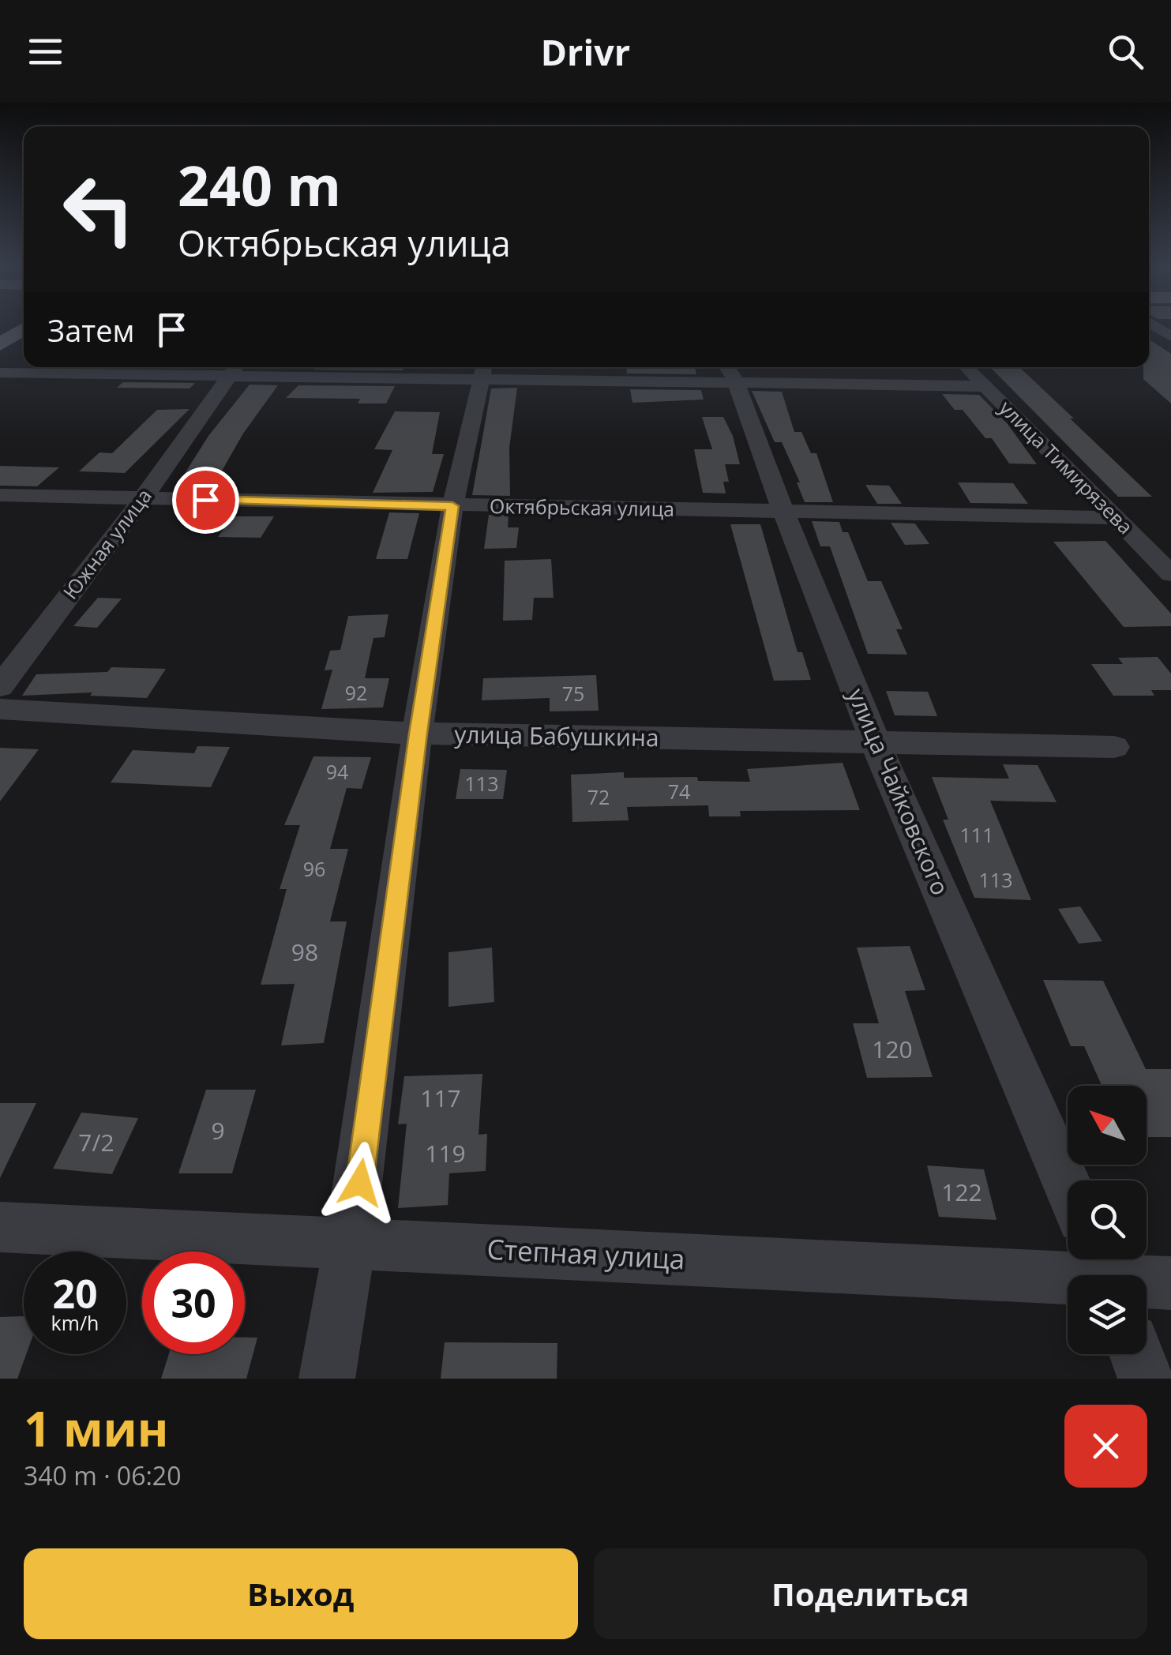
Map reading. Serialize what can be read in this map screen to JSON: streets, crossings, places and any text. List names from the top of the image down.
{
  "streets": {
    "street": [
      "улица Тимирязева",
      "Октябрьская улица",
      "Южная улица",
      "улица Бабушкина",
      "улица Чайковского",
      "Степная улица"
    ]
  },
  "crossings": [
    ["улица Тимирязева", "Октябрьская улица"],
    ["Октябрьская улица", "Южная улица"],
    ["Октябрьская улица", "улица Чайковского"],
    ["улица Бабушкина", "улица Чайковского"]
  ],
  "house_numbers": [
    "92",
    "75",
    "94",
    "113",
    "74",
    "72",
    "111",
    "96",
    "113",
    "98",
    "120",
    "117",
    "9",
    "7/2",
    "119",
    "122"
  ],
  "north": "top left",
  "page": {
    "header": "Drivr",
    "turn": ["240 m", "Октябрьская улица"],
    "then": "Затем",
    "speed": "20 km/h",
    "limit": "30",
    "heading": ["1 мин", "340 m · 06:20"],
    "buttons": ["Выход", "Поделиться"]
  }
}
